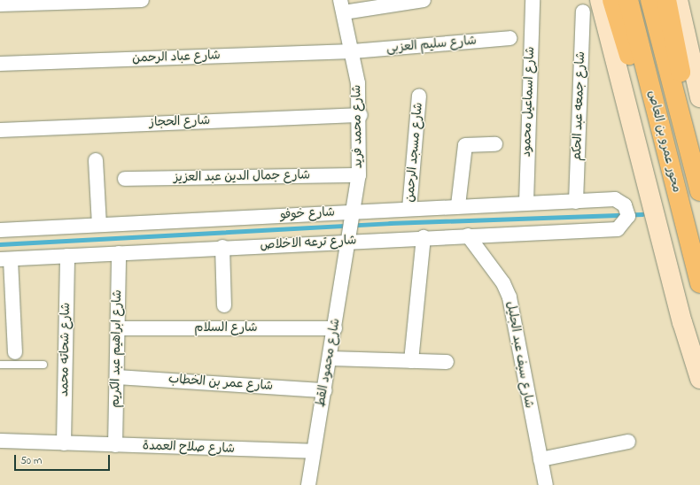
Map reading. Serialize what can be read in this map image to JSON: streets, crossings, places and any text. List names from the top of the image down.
{
  "streets": {
    "main road": ["محور عمرو بن العاص"],
    "street": [
      "شارع سليم العزبى",
      "شارع عباد الرحمن",
      "شارع اسماعيل محمود",
      "شارع جمعه عبد الحكم",
      "شارع الحجاز",
      "شارع محمد فريد",
      "شارع مسجد الرحمن",
      "شارع جمال الدين عبد العزيز",
      "شارع خوفو",
      "شارع ترعه الاخلاص",
      "شارع السلام",
      "شارع ابراهيم عبد الكريم",
      "شارع شحاته محمد",
      "شارع سيف عبد الجليل",
      "شارع محمود القط",
      "شارع عمر بن الخطاب",
      "شارع صلاح العمدة"
    ]
  },
  "crossings": [
    ["شارع سليم العزبى", "شارع عباد الرحمن"],
    ["شارع سليم العزبى", "شارع محمد فريد"],
    ["شارع عباد الرحمن", "شارع محمد فريد"],
    ["شارع اسماعيل محمود", "شارع خوفو"],
    ["شارع جمعه عبد الحكم", "شارع خوفو"],
    ["شارع الحجاز", "شارع محمد فريد"],
    ["شارع محمد فريد", "شارع جمال الدين عبد العزيز"],
    ["شارع محمد فريد", "شارع خوفو"],
    ["شارع محمد فريد", "شارع ترعه الاخلاص"],
    ["شارع محمد فريد", "شارع محمود القط"],
    ["شارع مسجد الرحمن", "شارع خوفو"],
    ["شارع خوفو", "شارع ترعه الاخلاص"],
    ["شارع ترعه الاخلاص", "شارع ابراهيم عبد الكريم"],
    ["شارع ترعه الاخلاص", "شارع شحاته محمد"],
    ["شارع ترعه الاخلاص", "شارع سيف عبد الجليل"],
    ["شارع ترعه الاخلاص", "شارع محمود القط"],
    ["شارع السلام", "شارع ابراهيم عبد الكريم"],
    ["شارع السلام", "شارع محمود القط"],
    ["شارع ابراهيم عبد الكريم", "شارع عمر بن الخطاب"],
    ["شارع ابراهيم عبد الكريم", "شارع صلاح العمدة"],
    ["شارع شحاته محمد", "شارع صلاح العمدة"],
    ["شارع محمود القط", "شارع عمر بن الخطاب"],
    ["شارع محمود القط", "شارع صلاح العمدة"]
  ],
  "scale_bar": "50 m"
}
